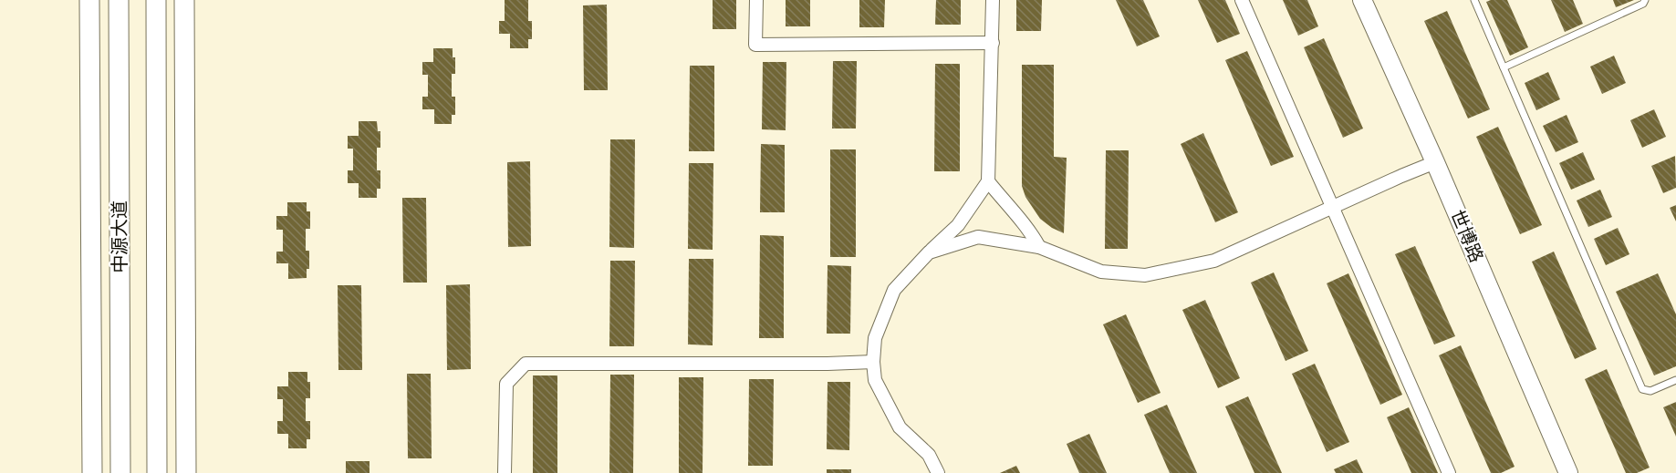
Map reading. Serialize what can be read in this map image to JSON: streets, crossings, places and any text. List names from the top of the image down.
{
  "streets": {
    "main road": ["世博路", "中源大道"]
  }
}
